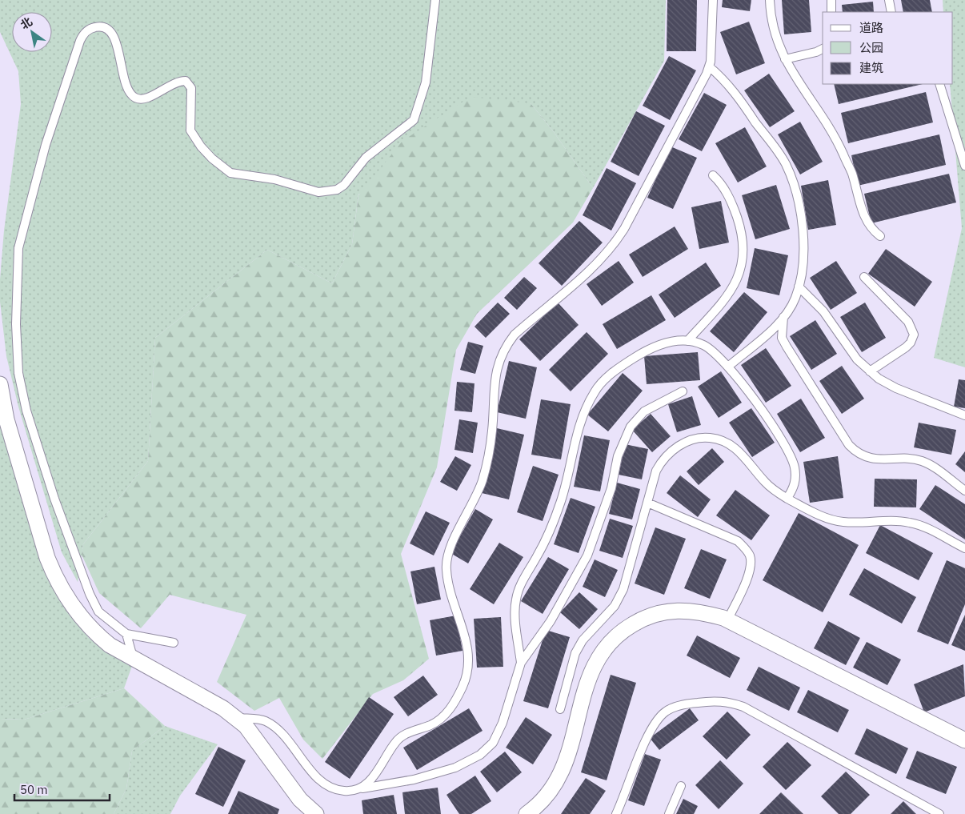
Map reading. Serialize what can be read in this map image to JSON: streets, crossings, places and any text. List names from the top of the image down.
{
  "legend": ["道路", "公园", "建筑"],
  "scale_bar": "50 m",
  "north": "top left"
}
